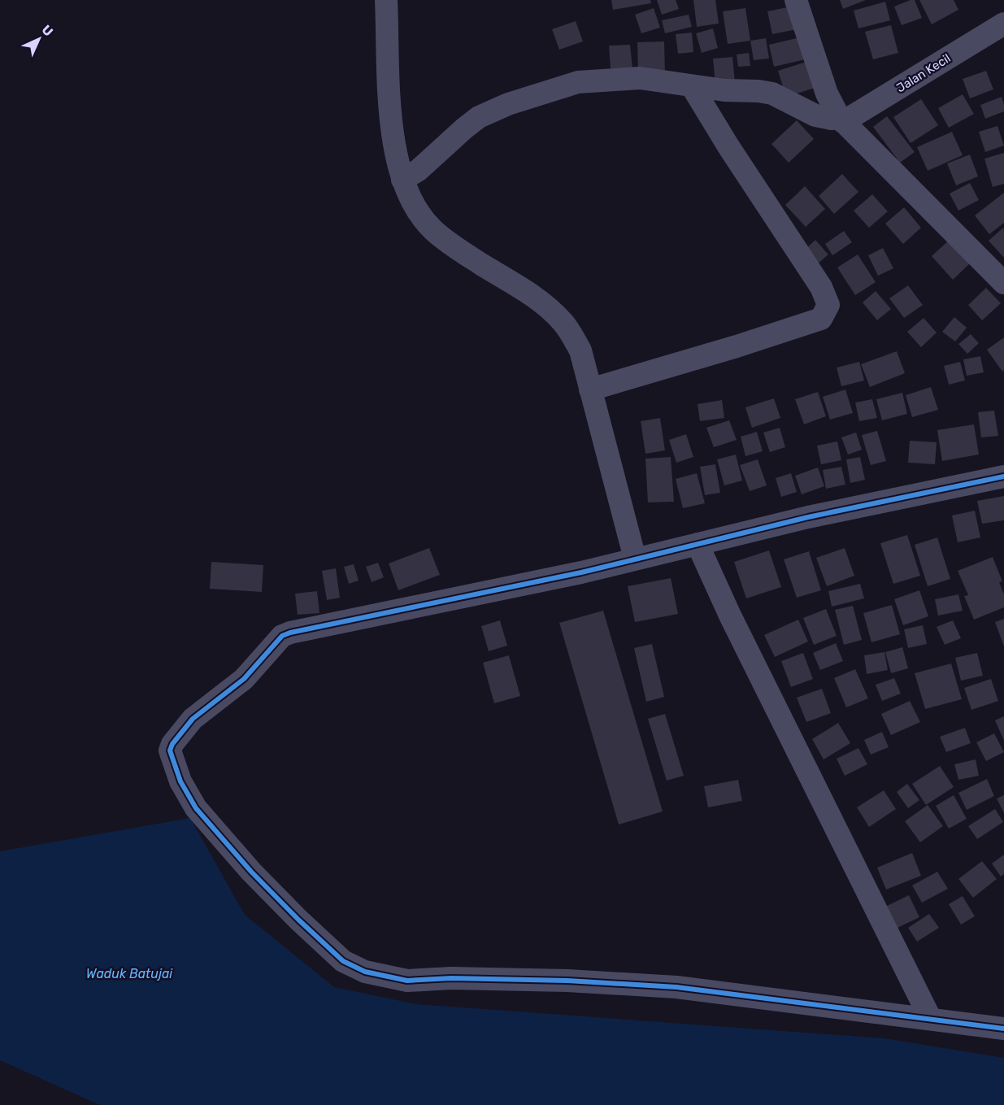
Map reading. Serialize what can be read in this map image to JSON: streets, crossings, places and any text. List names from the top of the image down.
{
  "streets": {
    "street": ["Jalan Kecil"]
  },
  "water": ["Waduk Batujai"],
  "north": "top right"
}
